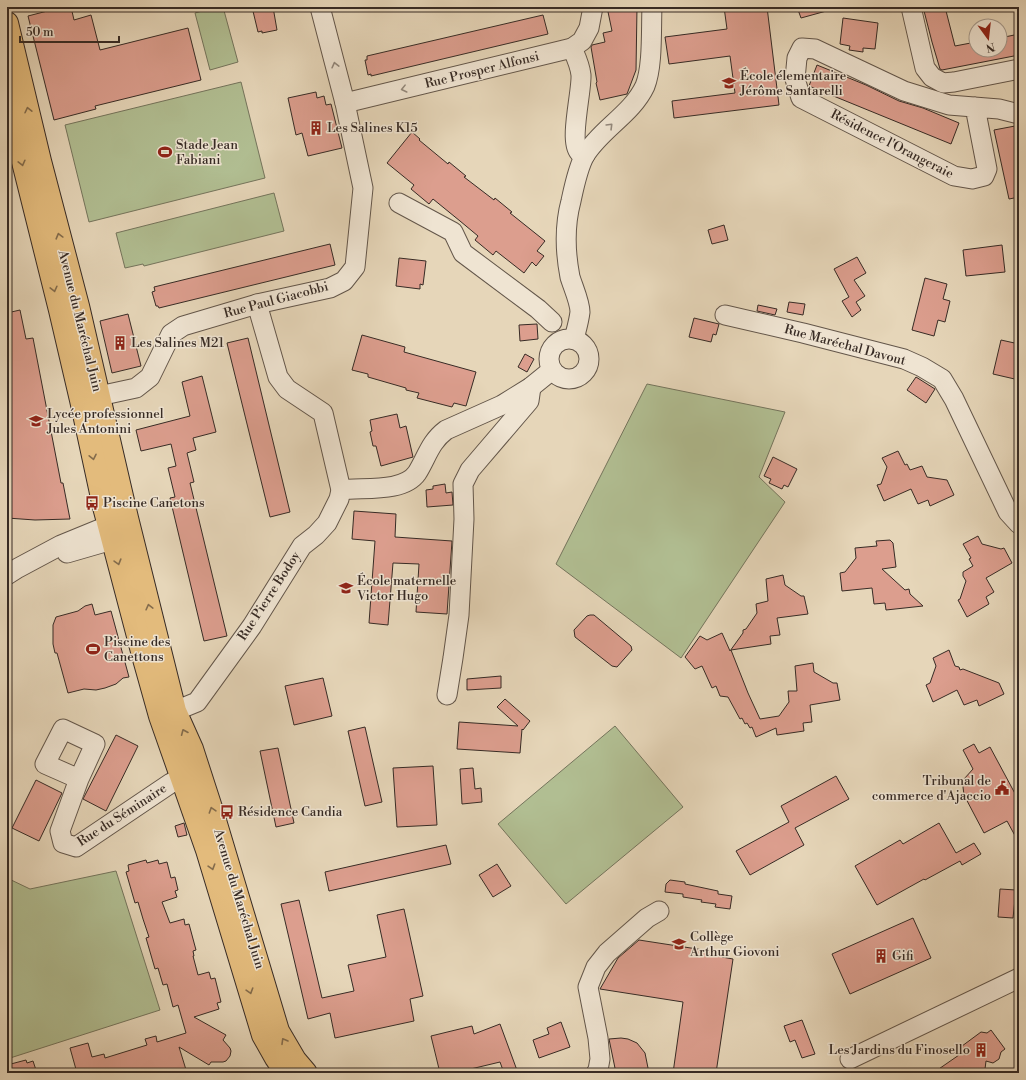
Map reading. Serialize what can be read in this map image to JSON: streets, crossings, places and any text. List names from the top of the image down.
{
  "streets": {
    "main road": ["Avenue du Maréchal Juin"],
    "street": [
      "Rue Prosper Alfonsi",
      "Résidence l'Orangeraie",
      "Rue Paul Giacobbi",
      "Rue Maréchal Davout",
      "Rue Pierre Bodoy",
      "Rue du Séminaire"
    ]
  },
  "crossings": [
    ["Rue Prosper Alfonsi", "Rue Paul Giacobbi"],
    ["Rue Paul Giacobbi", "Avenue du Maréchal Juin"],
    ["Avenue du Maréchal Juin", "Rue Pierre Bodoy"],
    ["Avenue du Maréchal Juin", "Rue du Séminaire"]
  ],
  "one_way": ["Rue Prosper Alfonsi"],
  "places": {
    "school or university": [
      "École élementaire Jérôme Santarelli",
      "Lycée professionnel Jules Antonini",
      "École maternelle Victor Hugo",
      "Collège Arthur Giovoni"
    ],
    "building": [
      "Les Salines K15",
      "Les Salines M21",
      "Gifi",
      "Les Jardins du Finosello"
    ],
    "sports": ["Stade Jean Fabiani", "Piscine des Canettons"],
    "bus stop": ["Piscine Canetons", "Résidence Candia"],
    "public building": ["Tribunal de commerce d'Ajaccio"]
  },
  "scale_bar": "50 m",
  "north": "bottom"
}
